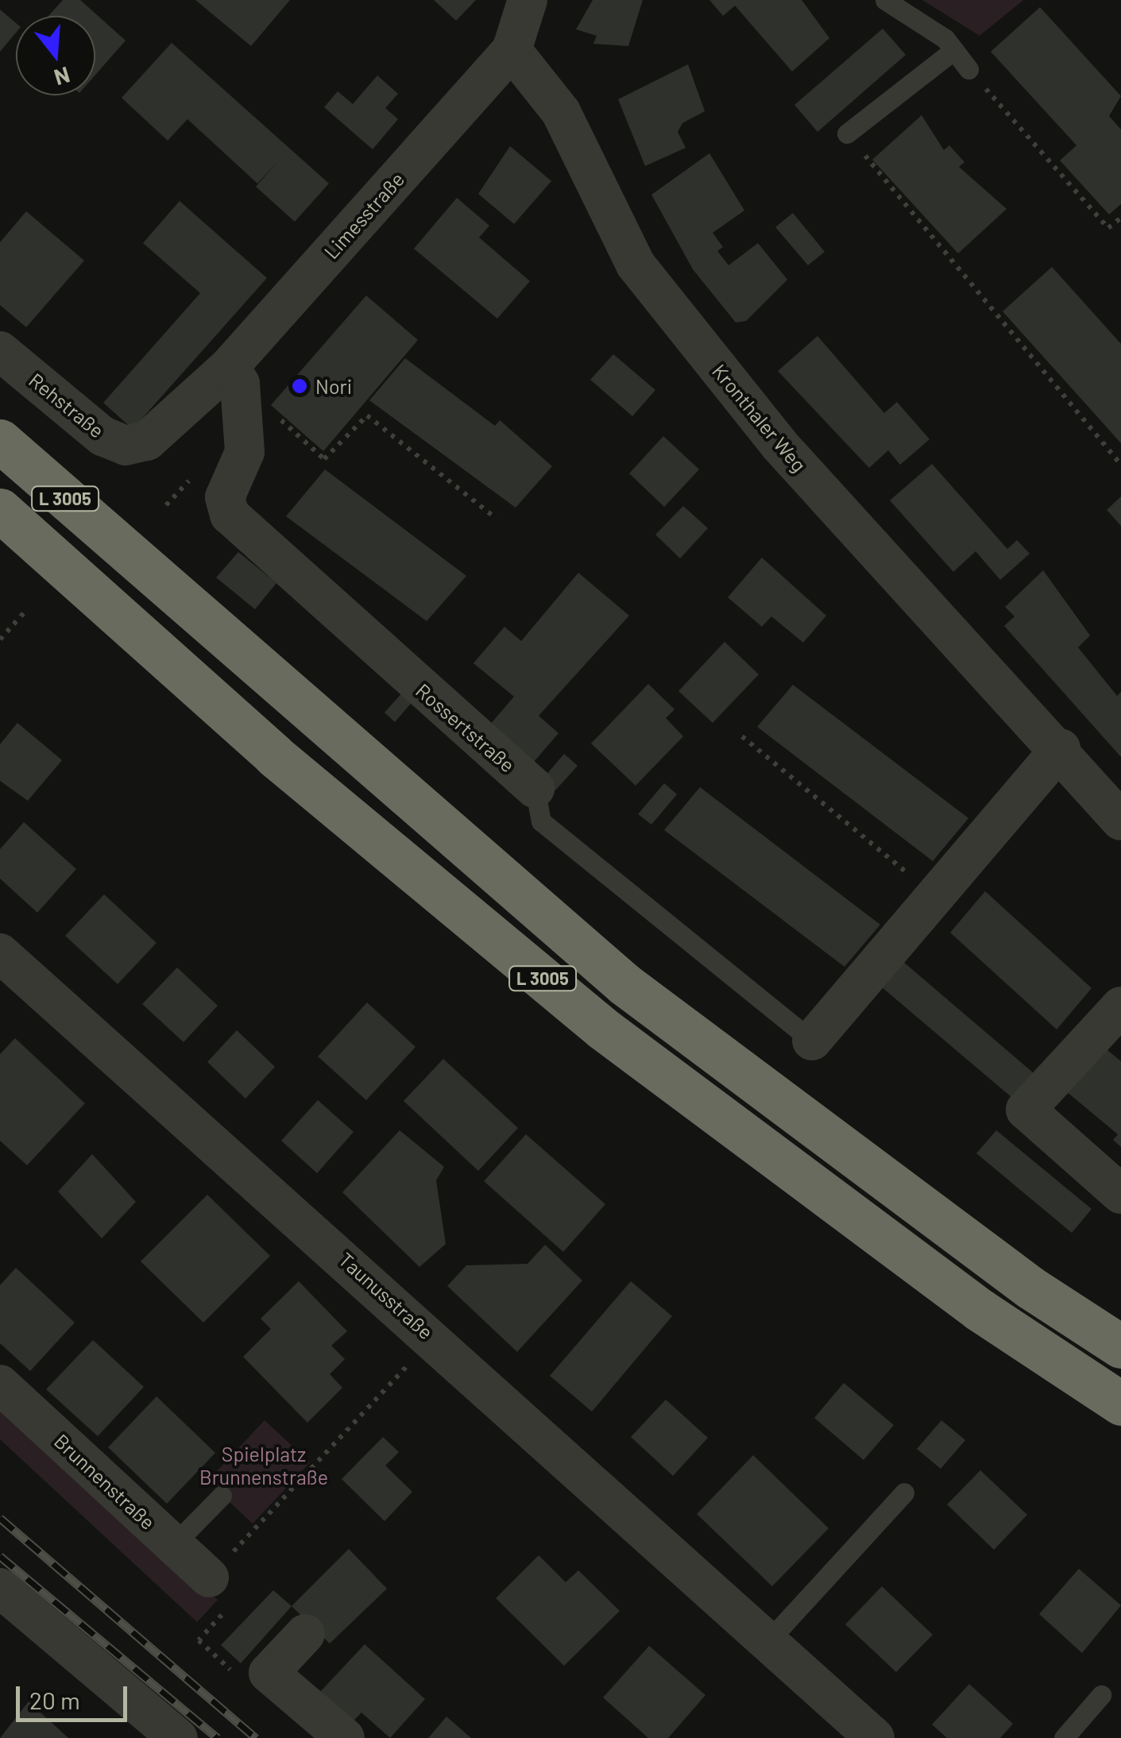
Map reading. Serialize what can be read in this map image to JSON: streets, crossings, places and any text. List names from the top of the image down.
{
  "streets": {
    "highway": ["L 3005"],
    "street": [
      "Limesstraße",
      "Rehstraße",
      "Kronthaler Weg",
      "Rossertstraße",
      "Taunusstraße",
      "Brunnenstraße"
    ]
  },
  "crossings": [
    ["Limesstraße", "Rehstraße"],
    ["Limesstraße", "Kronthaler Weg"],
    ["Limesstraße", "Rossertstraße"]
  ],
  "parks": ["Spielplatz Brunnenstraße"],
  "places": ["Nori"],
  "scale_bar": "20 m",
  "north": "bottom"
}
